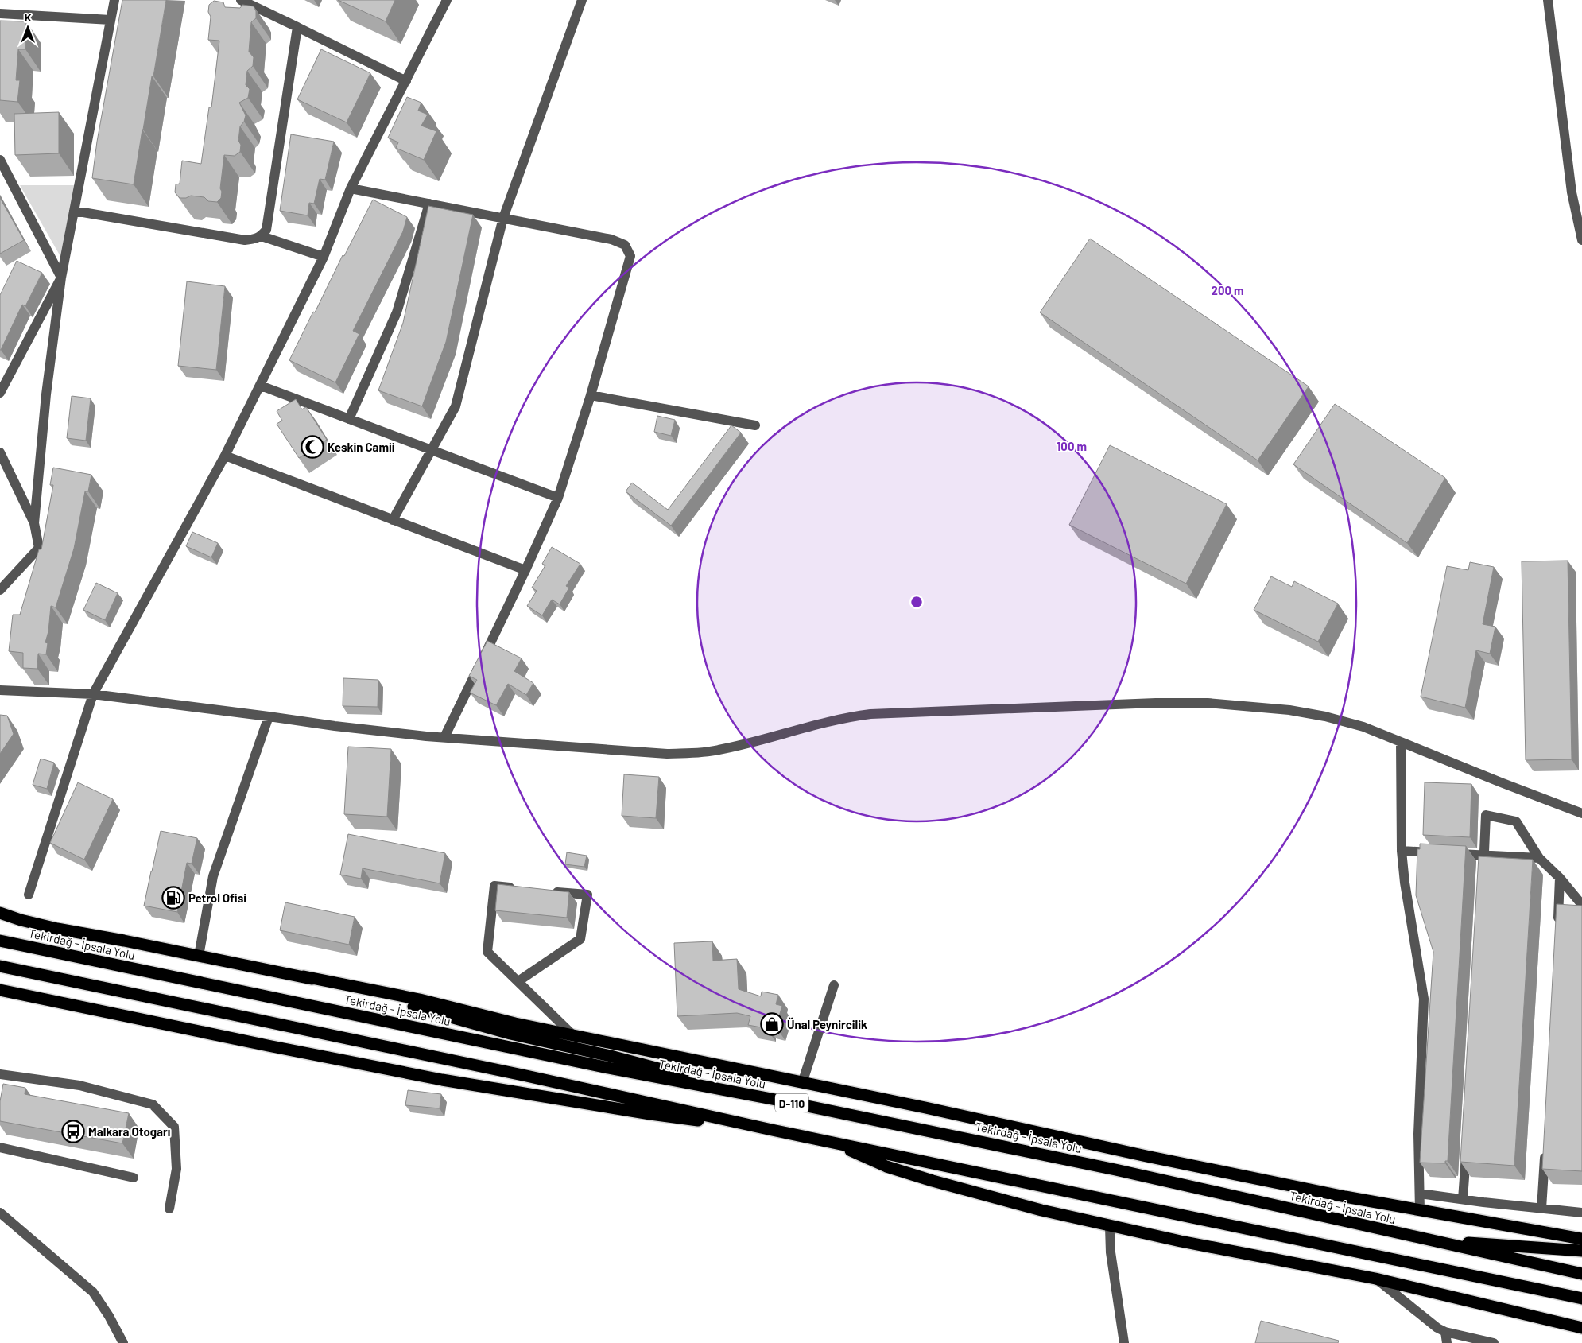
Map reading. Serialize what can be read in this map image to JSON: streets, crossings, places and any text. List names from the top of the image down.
{
  "streets": {
    "highway": ["Tekirdağ - İpsala Yolu", "D-110"]
  },
  "places": {
    "mosque": ["Keskin Camii"],
    "fuel station": ["Petrol Ofisi"],
    "shop": ["Ünal Peynircilik"],
    "bus stop": ["Malkara Otogarı"]
  },
  "north": "top",
  "rings": ["200 m", "100 m"]
}
